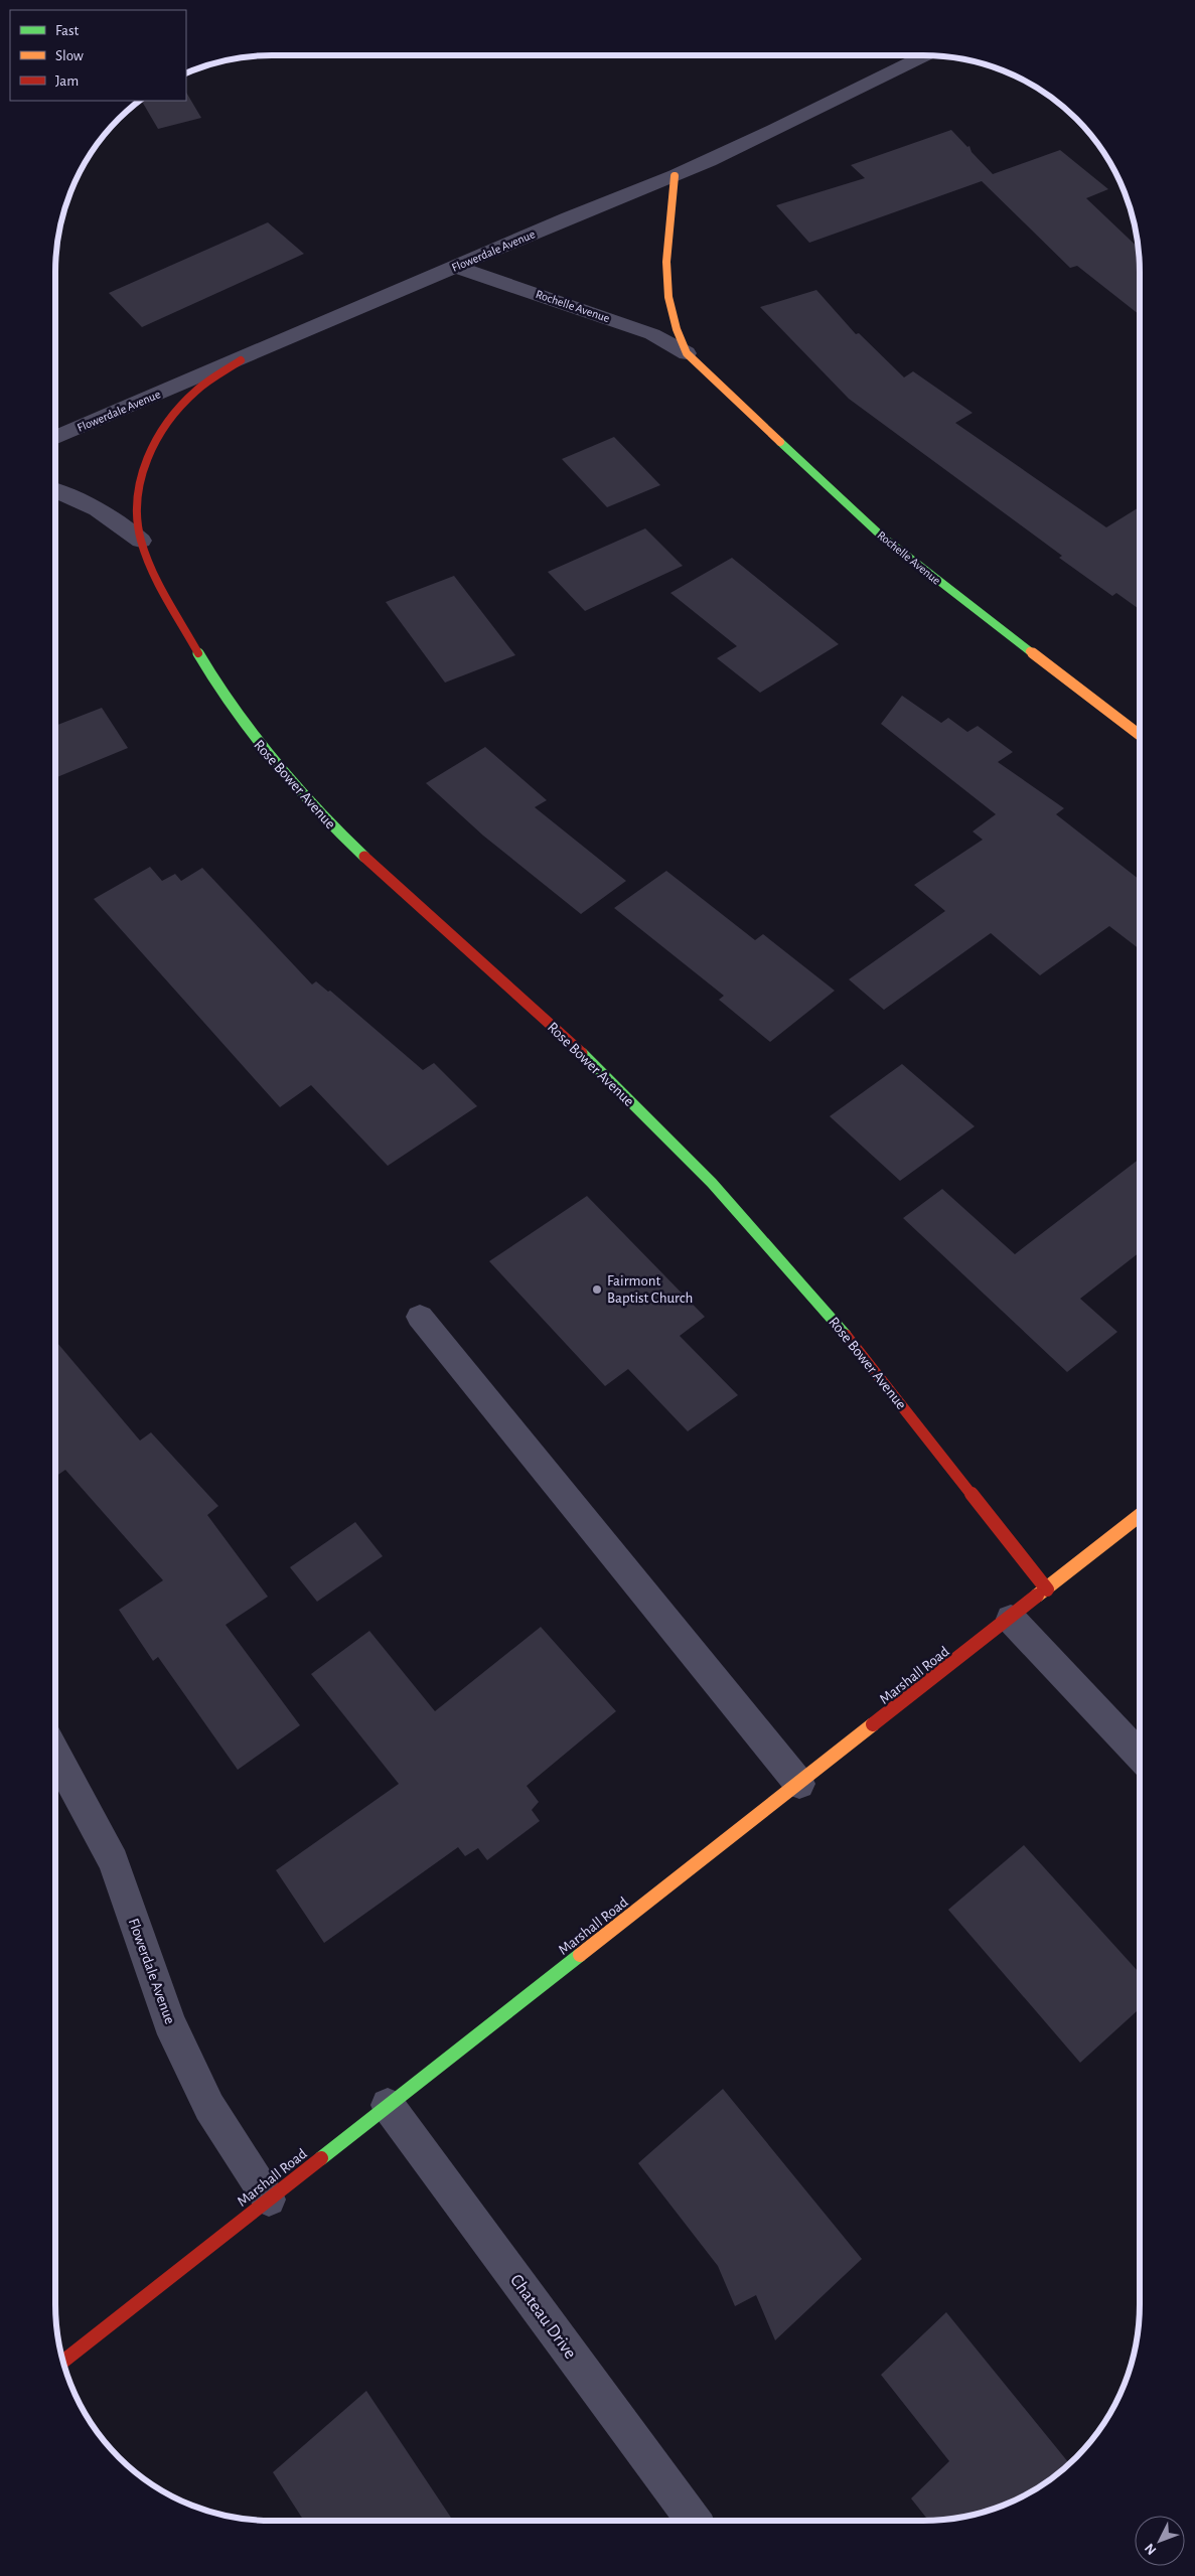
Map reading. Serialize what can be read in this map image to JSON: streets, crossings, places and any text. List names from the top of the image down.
{
  "streets": {
    "street": [
      "Flowerdale Avenue",
      "Rochelle Avenue",
      "Rose Bower Avenue",
      "Marshall Road",
      "Chateau Drive"
    ]
  },
  "crossings": [
    ["Flowerdale Avenue", "Rochelle Avenue"],
    ["Flowerdale Avenue", "Rose Bower Avenue"],
    ["Flowerdale Avenue", "Marshall Road"],
    ["Rose Bower Avenue", "Marshall Road"],
    ["Marshall Road", "Chateau Drive"]
  ],
  "places": ["Fairmont Baptist Church"],
  "legend": ["Fast", "Slow", "Jam"],
  "north": "bottom left"
}
